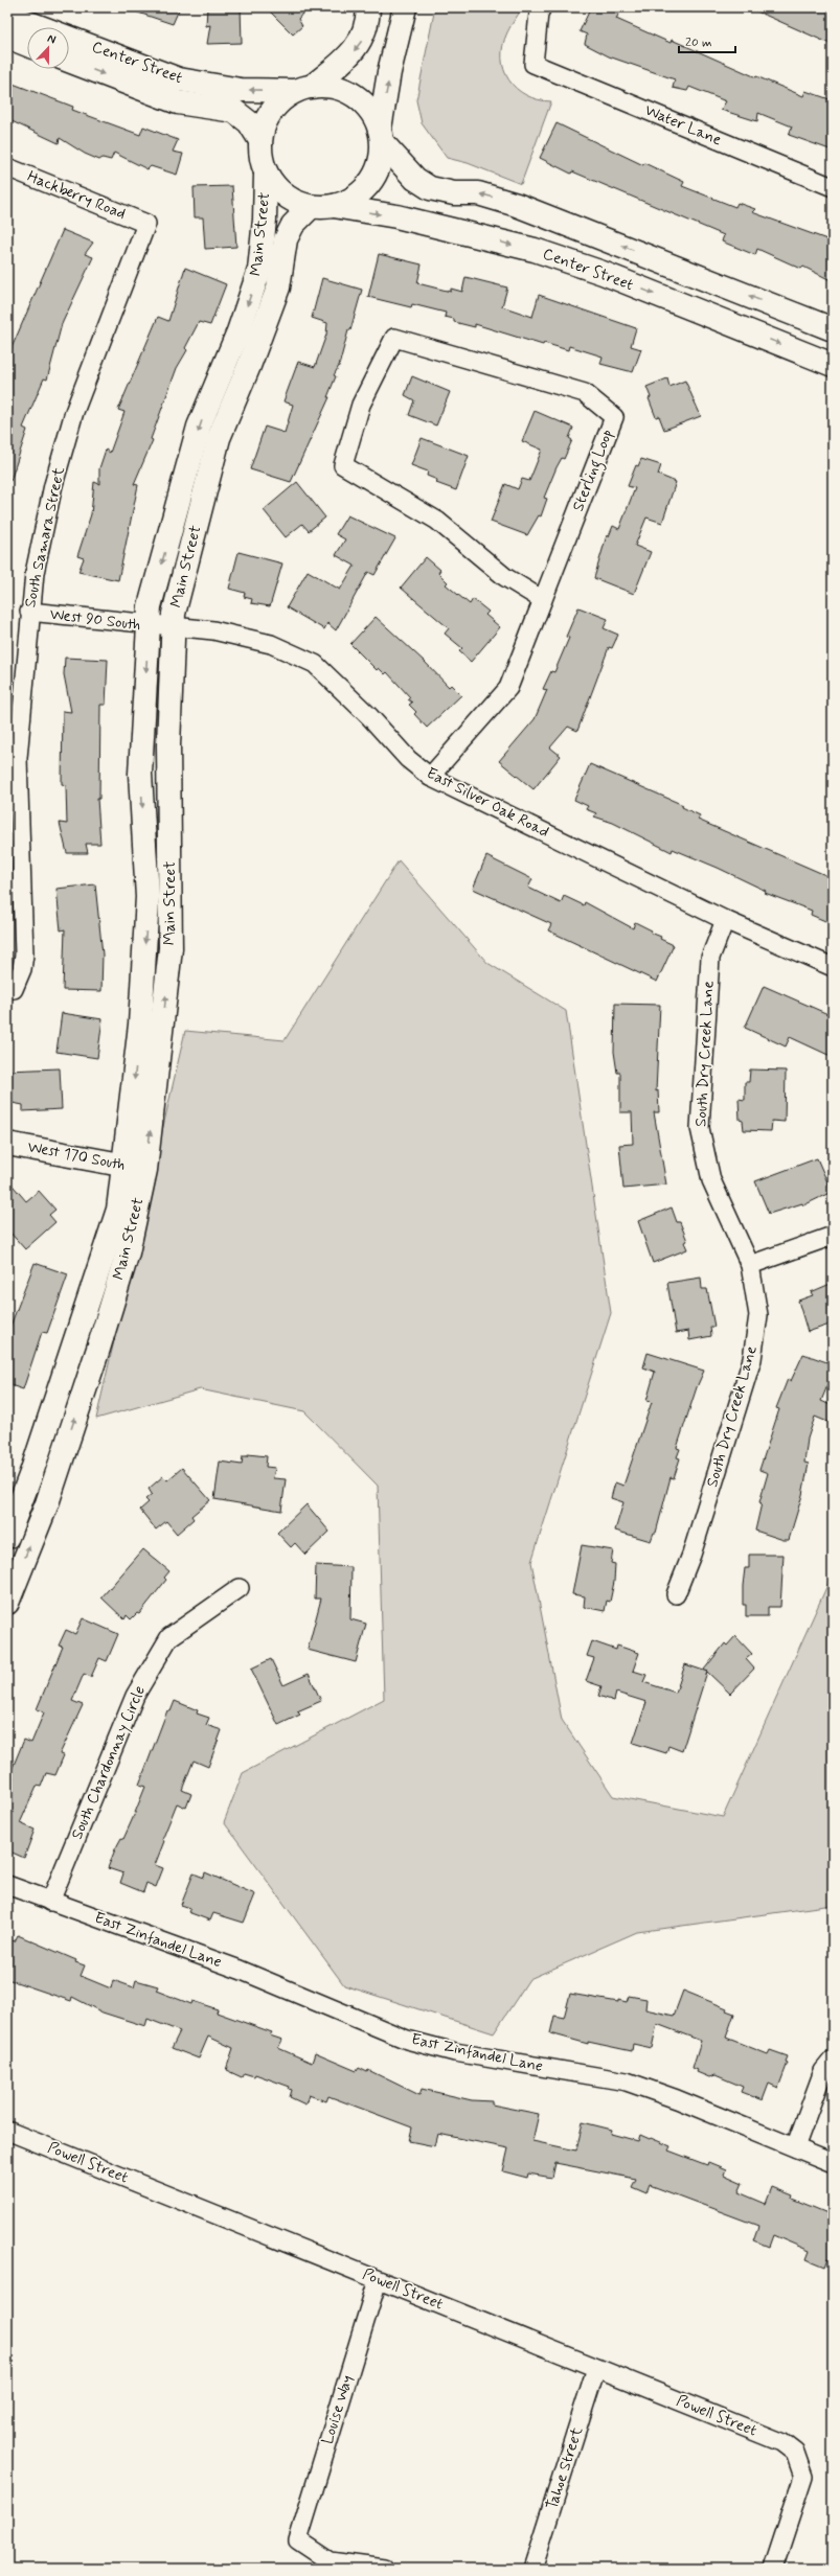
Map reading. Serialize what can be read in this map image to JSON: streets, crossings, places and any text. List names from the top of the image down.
{
  "streets": {
    "street": [
      "Center Street",
      "Water Lane",
      "Hackberry Road",
      "Main Street",
      "Sterling Loop",
      "South Samara Street",
      "West 90 South",
      "East Silver Oak Road",
      "South Dry Creek Lane",
      "West 170 South",
      "South Chardonnay Circle",
      "East Zinfandel Lane",
      "Powell Street",
      "Louise Way",
      "Tahoe Street"
    ]
  },
  "crossings": [
    ["Center Street", "Main Street"],
    ["Hackberry Road", "South Samara Street"],
    ["Main Street", "West 90 South"],
    ["Main Street", "East Silver Oak Road"],
    ["Main Street", "West 170 South"],
    ["South Samara Street", "West 90 South"],
    ["West 90 South", "East Silver Oak Road"],
    ["East Silver Oak Road", "South Dry Creek Lane"],
    ["South Chardonnay Circle", "East Zinfandel Lane"],
    ["Powell Street", "Louise Way"],
    ["Powell Street", "Tahoe Street"]
  ],
  "scale_bar": "20 m",
  "north": "top"
}
